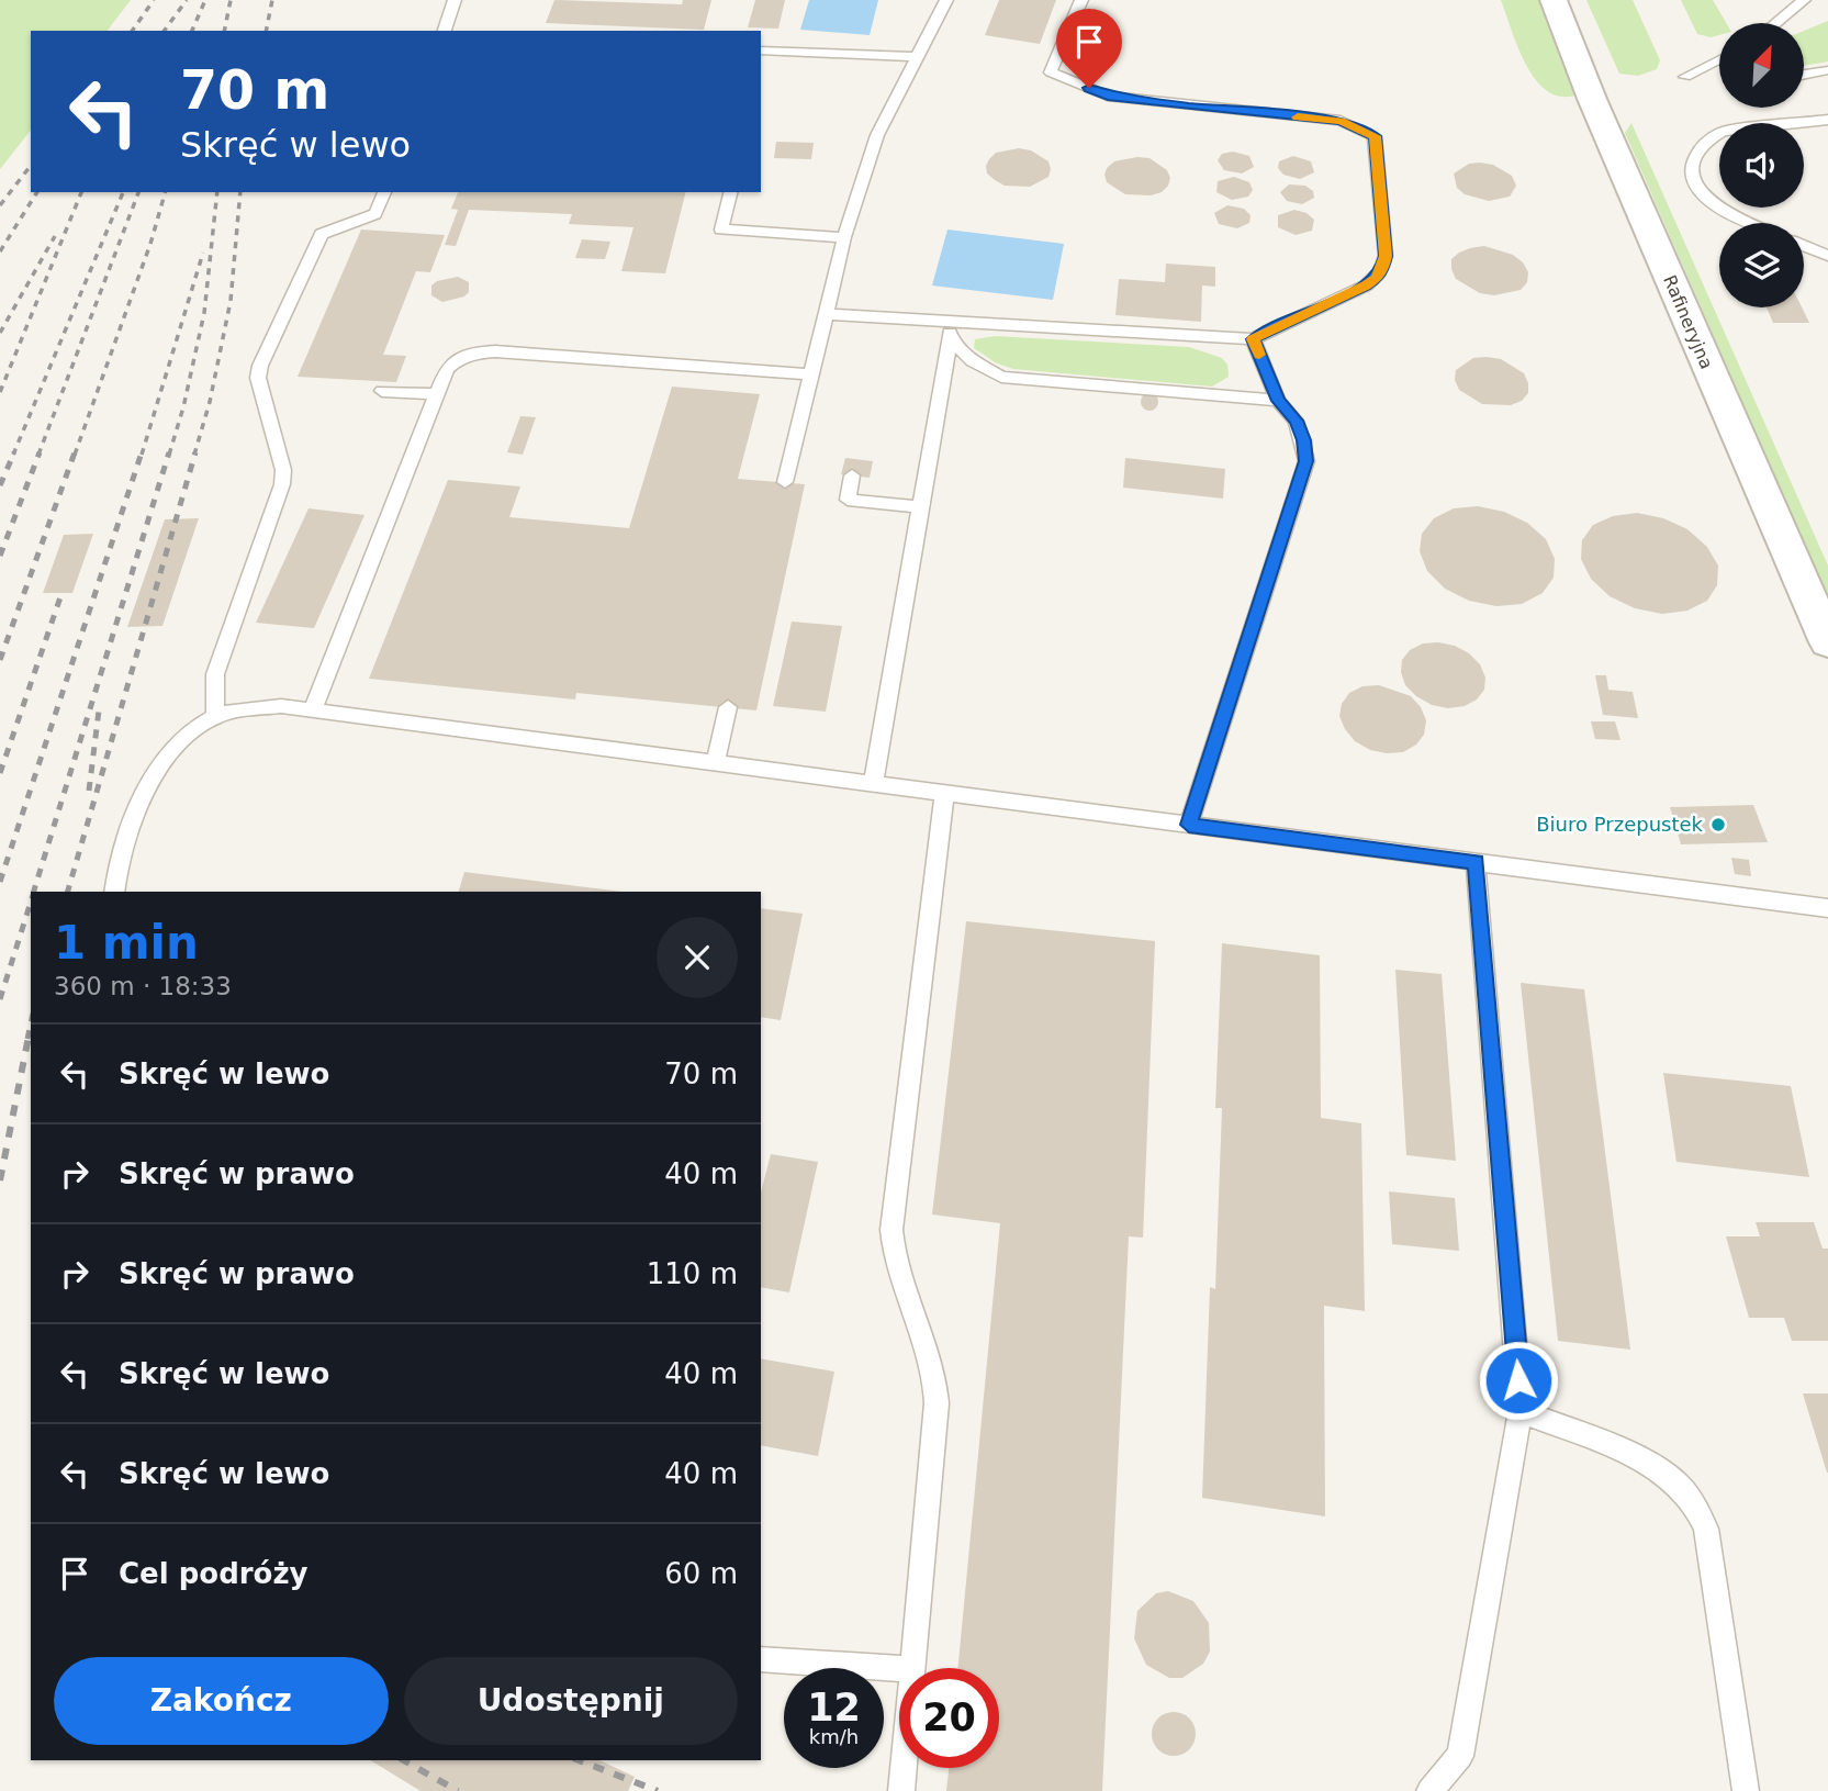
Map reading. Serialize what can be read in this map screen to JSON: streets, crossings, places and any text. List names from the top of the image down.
{
  "streets": {
    "street": ["Rafineryjna"]
  },
  "places": ["Biuro Przepustek"],
  "north": "top right",
  "page": {
    "turn": ["70 m", "Skręć w lewo"],
    "heading": ["1 min", "360 m · 18:33"],
    "list": [
      {
        "name": "Skręć w lewo",
        "value": "70 m"
      },
      {
        "name": "Skręć w prawo",
        "value": "40 m"
      },
      {
        "name": "Skręć w prawo",
        "value": "110 m"
      },
      {
        "name": "Skręć w lewo",
        "value": "40 m"
      },
      {
        "name": "Skręć w lewo",
        "value": "40 m"
      },
      {
        "name": "Cel podróży",
        "value": "60 m"
      }
    ],
    "buttons": ["Zakończ", "Udostępnij"],
    "speed": "12 km/h",
    "limit": "20"
  }
}
